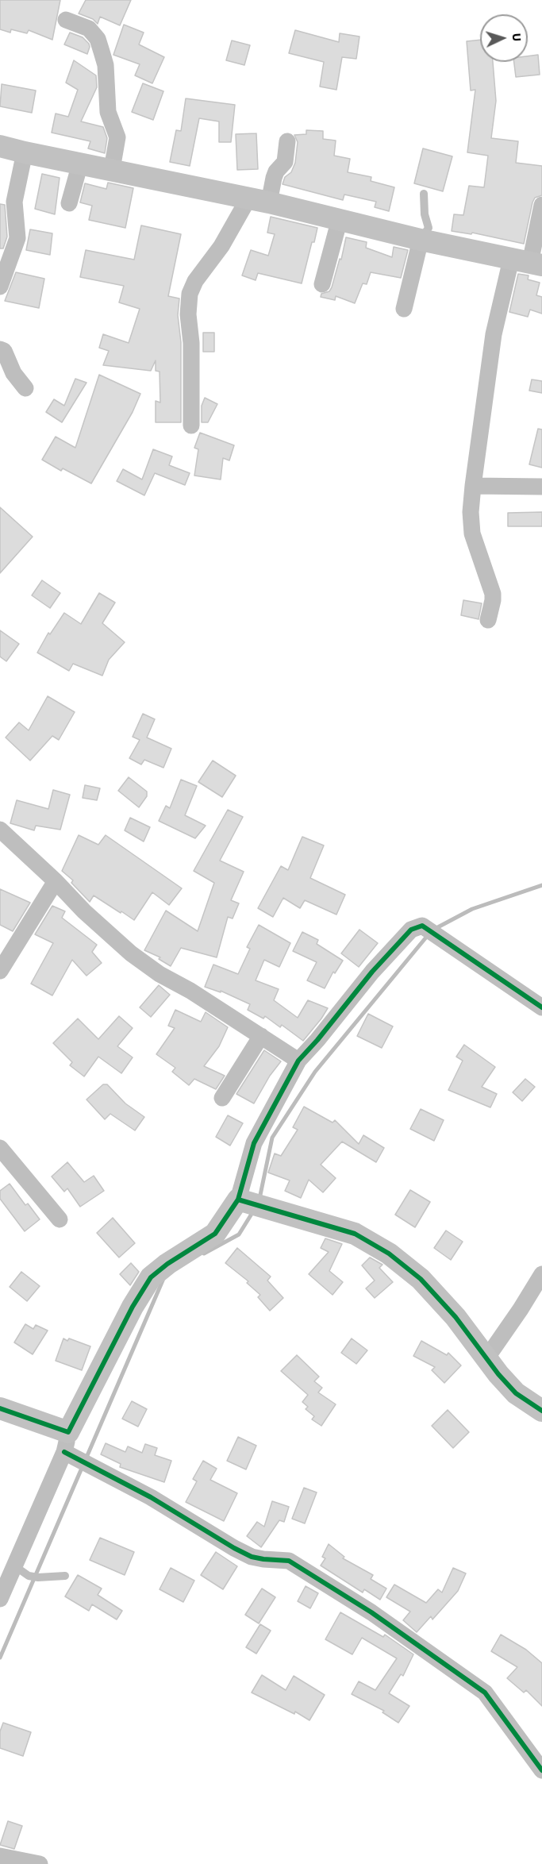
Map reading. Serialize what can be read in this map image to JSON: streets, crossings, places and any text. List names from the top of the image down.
{
  "north": "right"
}
